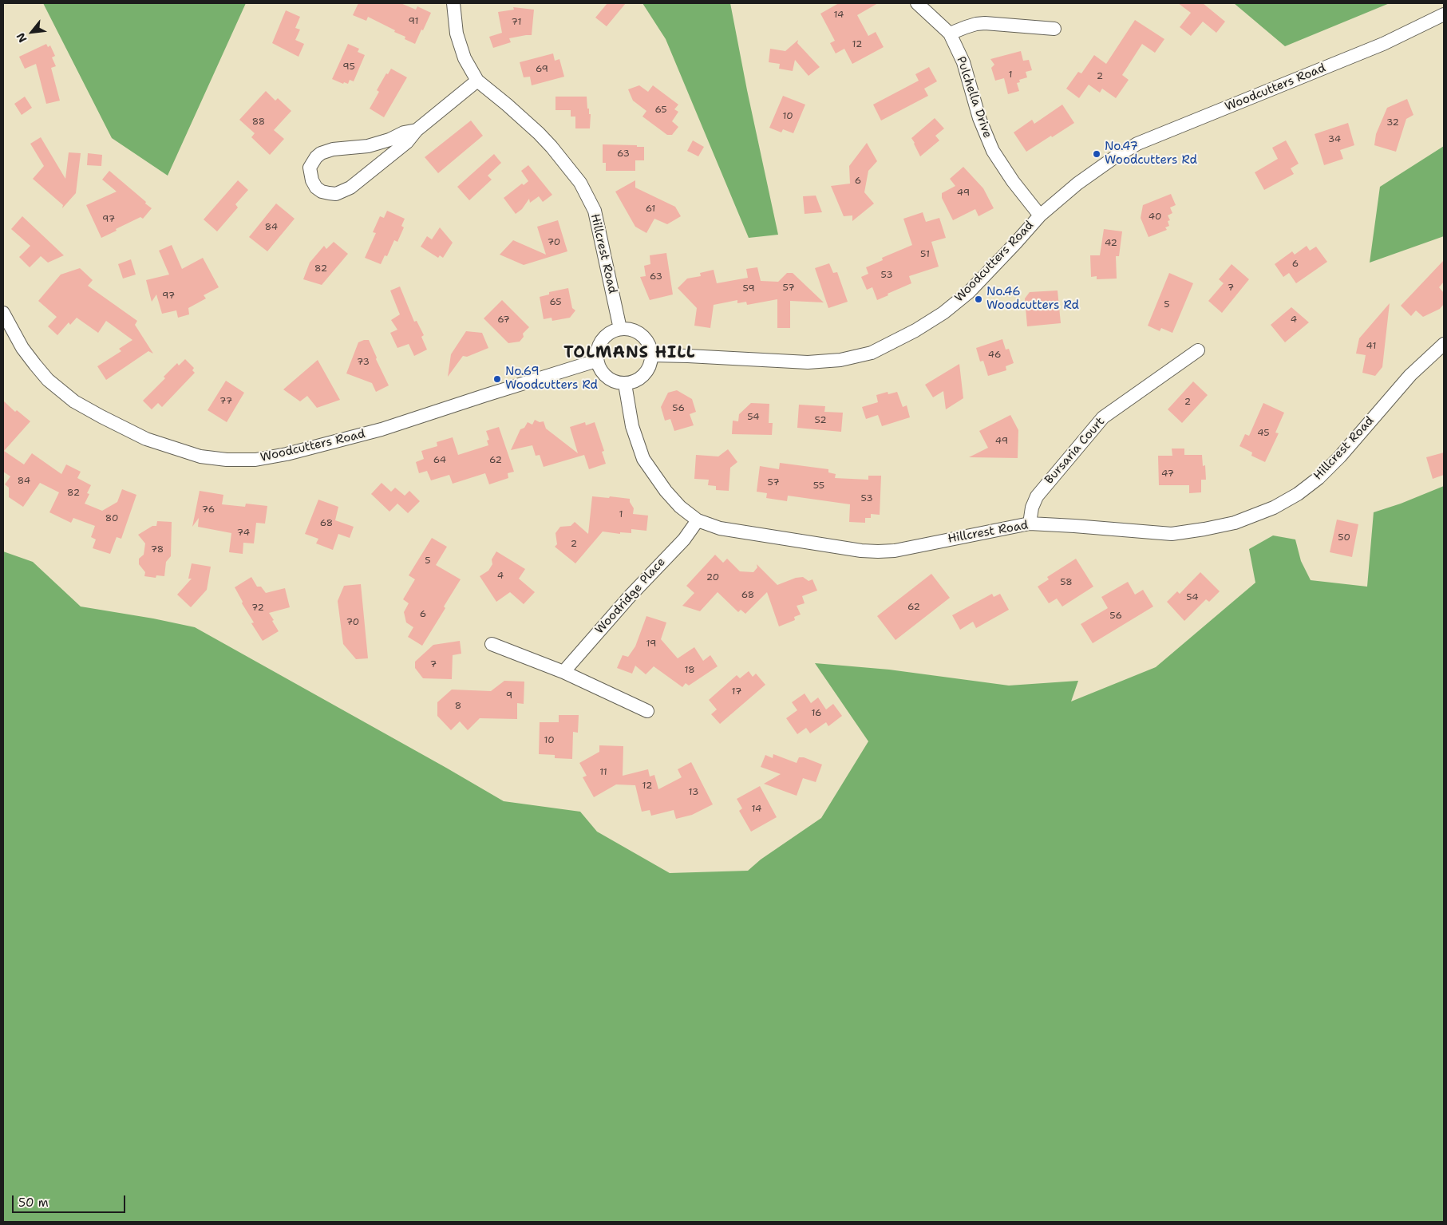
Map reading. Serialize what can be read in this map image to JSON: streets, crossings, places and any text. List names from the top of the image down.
{
  "streets": {
    "street": [
      "Woodcutters Road",
      "Pulchella Drive",
      "Hillcrest Road",
      "Bursaria Court",
      "Woodridge Place"
    ]
  },
  "crossings": [
    ["Woodcutters Road", "Pulchella Drive"],
    ["Woodcutters Road", "Hillcrest Road"],
    ["Hillcrest Road", "Bursaria Court"],
    ["Hillcrest Road", "Woodridge Place"]
  ],
  "districts": ["TOLMANS HILL"],
  "places": ["No.47 Woodcutters Rd", "No.46 Woodcutters Rd", "No.69 Woodcutters Rd"],
  "house_numbers": [
    "14",
    "91",
    "71",
    "12",
    "95",
    "69",
    "1",
    "2",
    "65",
    "10",
    "88",
    "32",
    "34",
    "63",
    "6",
    "49",
    "61",
    "40",
    "97",
    "84",
    "70",
    "42",
    "51",
    "6",
    "82",
    "53",
    "63",
    "57",
    "7",
    "59",
    "97",
    "65",
    "5",
    "67",
    "4",
    "41",
    "46",
    "73",
    "77",
    "2",
    "56",
    "54",
    "52",
    "45",
    "49",
    "64",
    "62",
    "47",
    "84",
    "57",
    "55",
    "82",
    "53",
    "76",
    "1",
    "80",
    "68",
    "74",
    "50",
    "2",
    "78",
    "5",
    "4",
    "20",
    "58",
    "68",
    "54",
    "62",
    "72",
    "6",
    "56",
    "70",
    "19",
    "7",
    "18",
    "17",
    "9",
    "8",
    "16",
    "10",
    "11",
    "12",
    "13",
    "14"
  ],
  "scale_bar": "50 m",
  "north": "bottom left"
}
